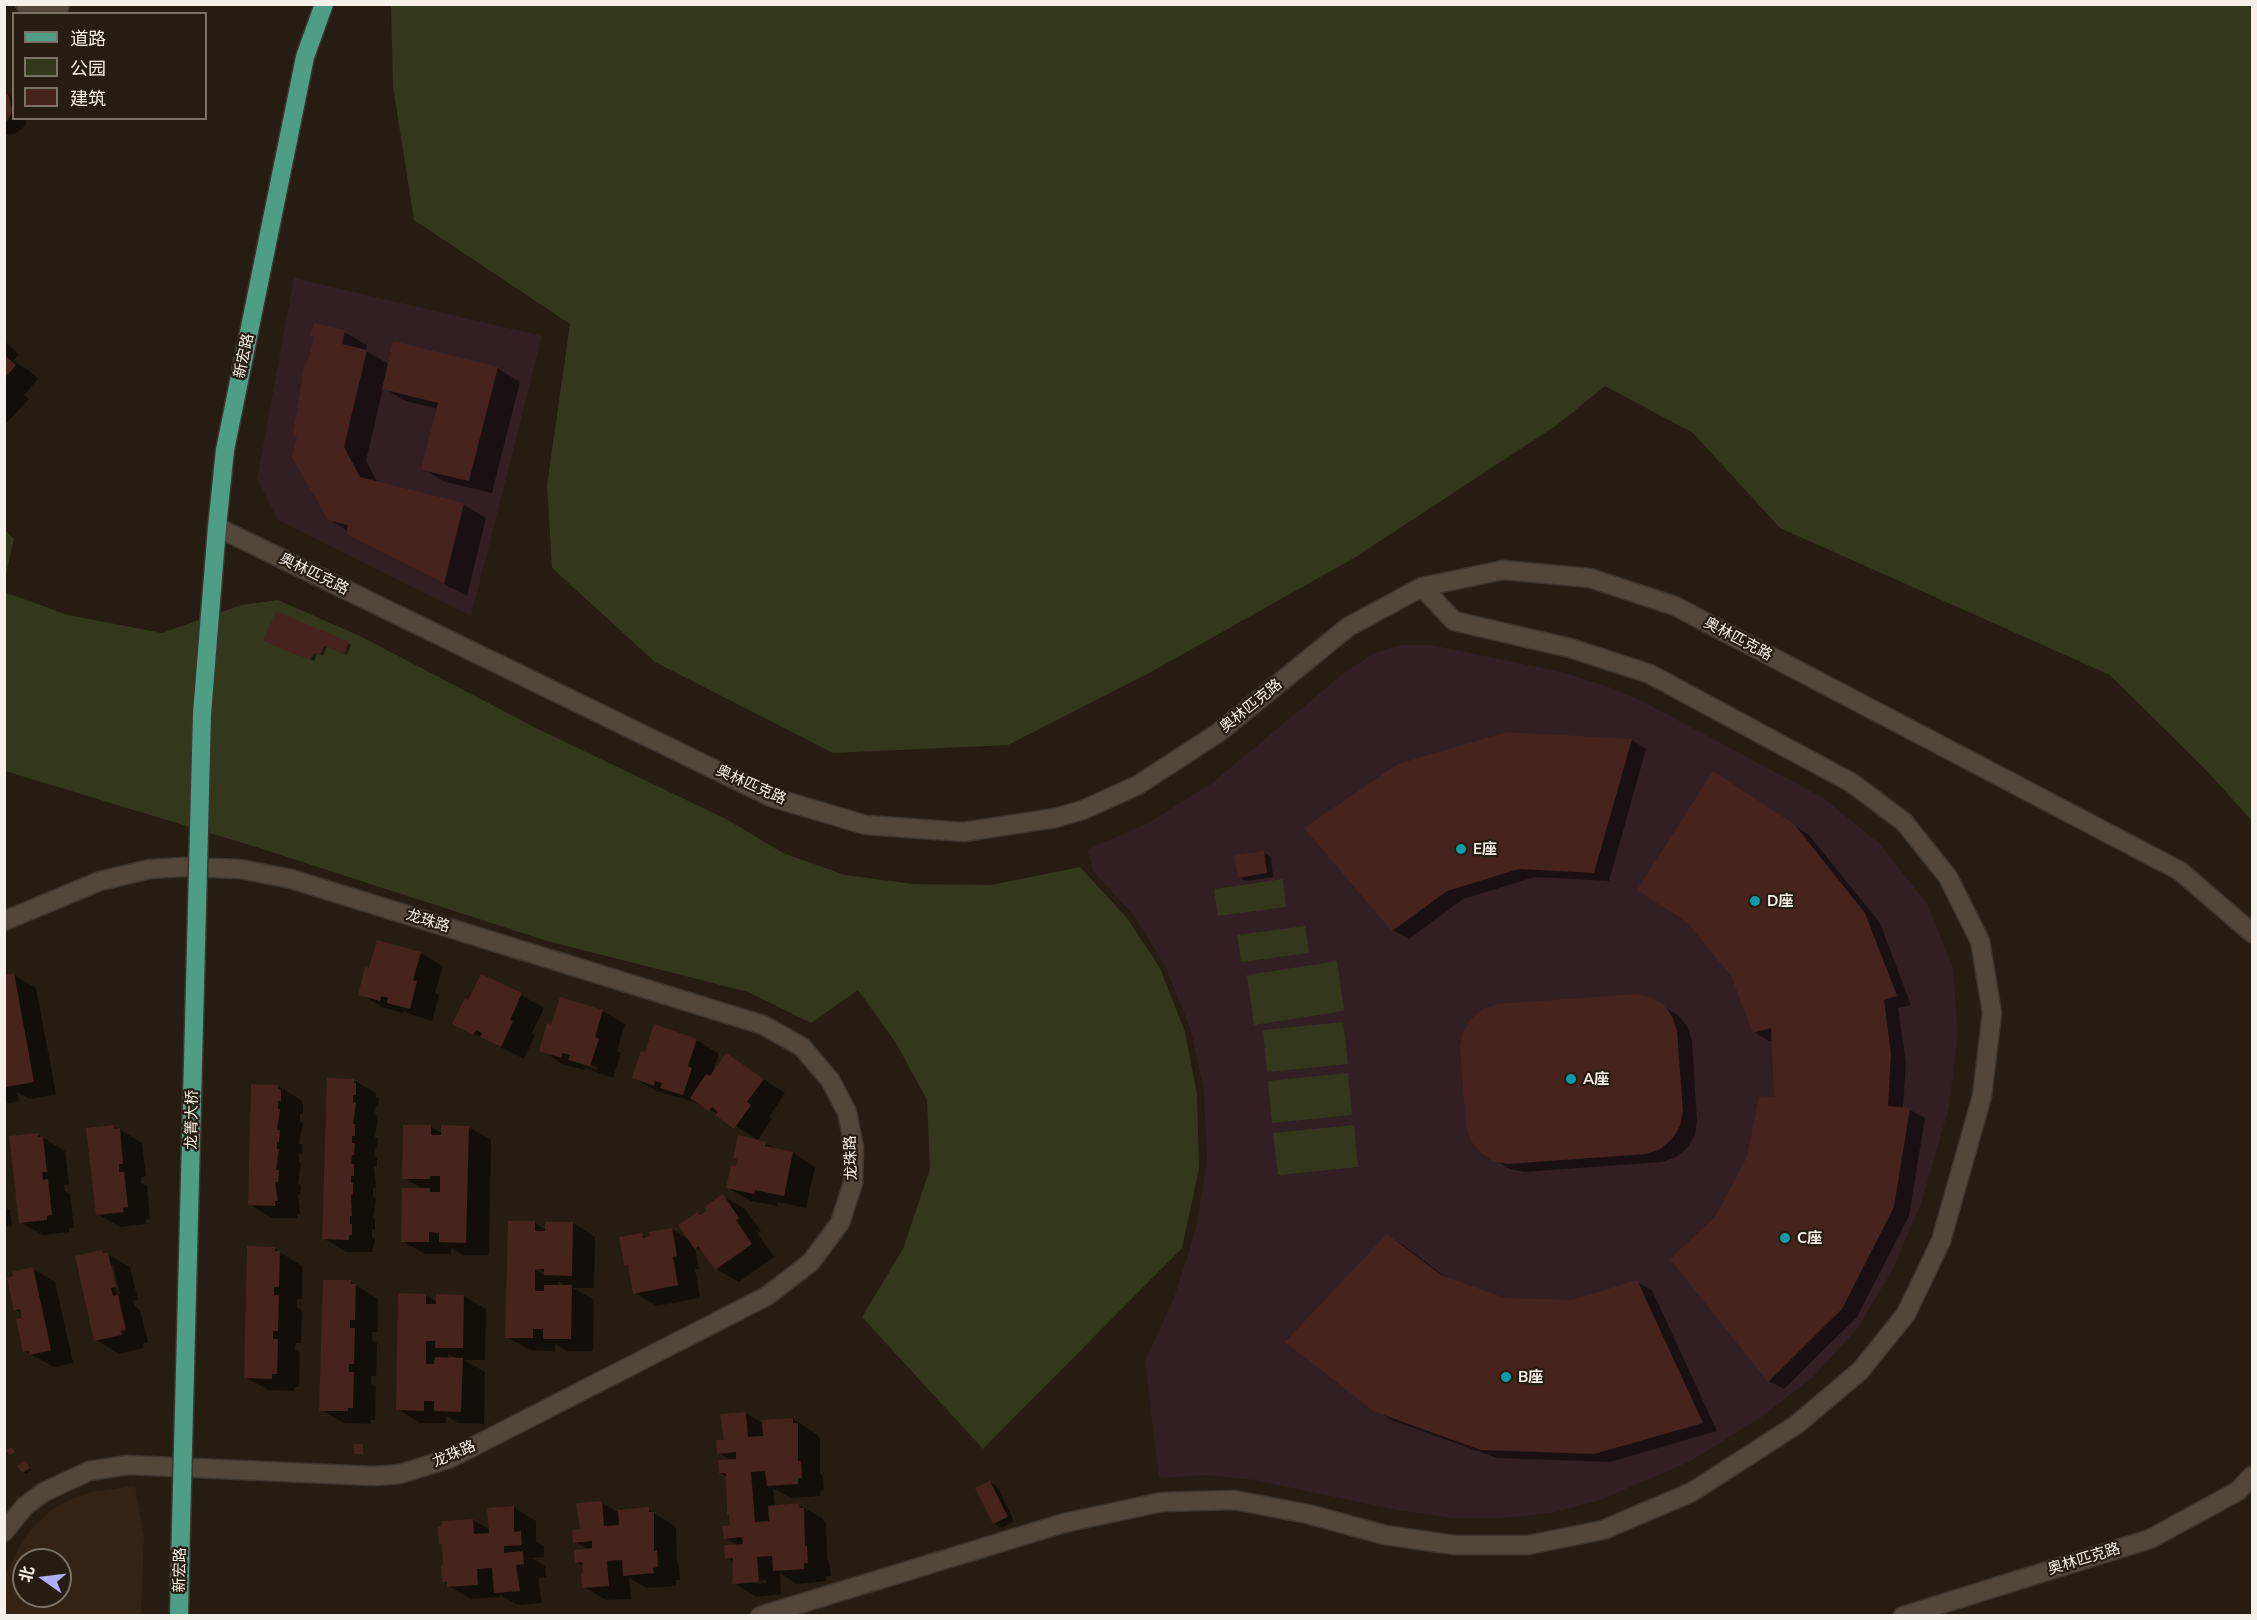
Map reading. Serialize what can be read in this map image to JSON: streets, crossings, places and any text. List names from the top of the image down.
{
  "streets": {
    "main road": ["新宏路", "龙箐大桥"],
    "street": ["奥林匹克路", "龙珠路"]
  },
  "crossings": [
    ["新宏路", "奥林匹克路"],
    ["新宏路", "龙箐大桥"]
  ],
  "places": [
    "E座",
    "D座",
    "A座",
    "C座",
    "B座"
  ],
  "legend": ["道路", "公园", "建筑"],
  "north": "left"
}
